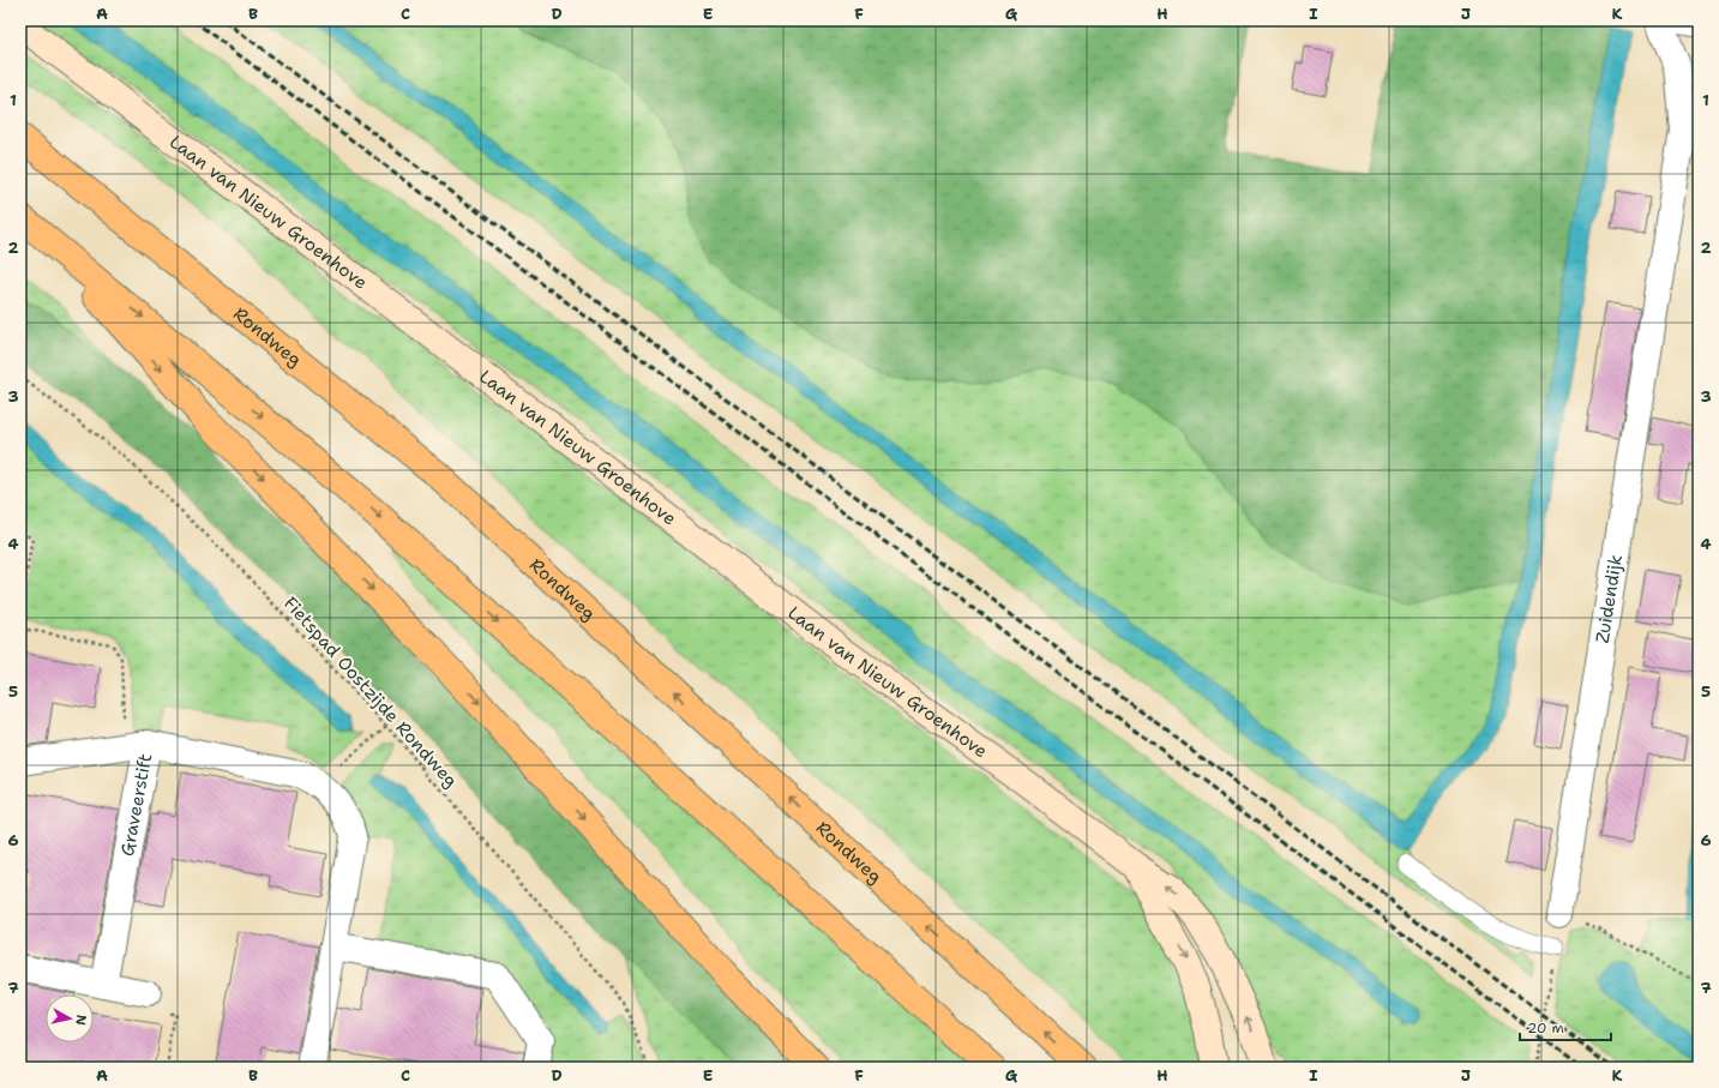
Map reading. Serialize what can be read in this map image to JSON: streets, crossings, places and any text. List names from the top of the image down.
{
  "streets": {
    "highway": ["Rondweg"],
    "street": ["Laan van Nieuw Groenhove", "Zuidendijk", "Graveerstift"],
    "path": ["Fietspad Oostzijde Rondweg"]
  },
  "scale_bar": "20 m",
  "north": "right",
  "grid": {
    "columns": [
      "A",
      "B",
      "C",
      "D",
      "E",
      "F",
      "G",
      "H",
      "I",
      "J",
      "K"
    ],
    "rows": [
      "1",
      "2",
      "3",
      "4",
      "5",
      "6",
      "7"
    ]
  }
}
